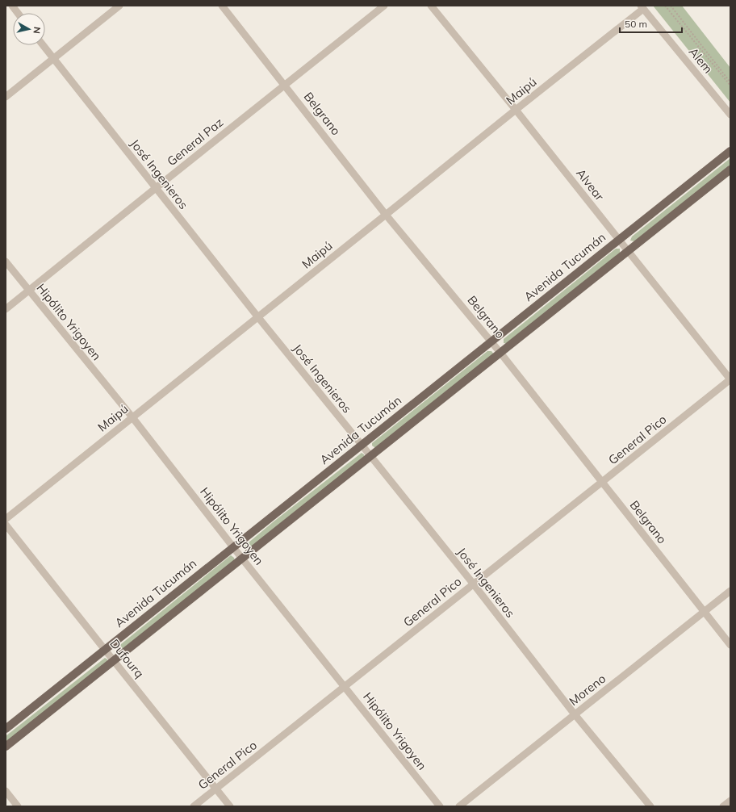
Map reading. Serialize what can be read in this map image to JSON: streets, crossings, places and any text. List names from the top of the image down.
{
  "streets": {
    "main road": ["Avenida Tucumán"],
    "street": [
      "Alem",
      "Maipú",
      "Belgrano",
      "General Paz",
      "José Ingenieros",
      "Alvear",
      "Hipólito Yrigoyen",
      "General Pico",
      "Dufourq",
      "Moreno"
    ]
  },
  "crossings": [
    ["Alem", "Maipú"],
    ["Maipú", "Belgrano"],
    ["Maipú", "José Ingenieros"],
    ["Maipú", "Alvear"],
    ["Maipú", "Hipólito Yrigoyen"],
    ["Belgrano", "General Paz"],
    ["Belgrano", "Avenida Tucumán"],
    ["Belgrano", "General Pico"],
    ["Belgrano", "Moreno"],
    ["General Paz", "José Ingenieros"],
    ["General Paz", "Hipólito Yrigoyen"],
    ["José Ingenieros", "Avenida Tucumán"],
    ["José Ingenieros", "General Pico"],
    ["José Ingenieros", "Moreno"],
    ["Alvear", "Avenida Tucumán"],
    ["Alvear", "General Pico"],
    ["Avenida Tucumán", "Hipólito Yrigoyen"],
    ["Avenida Tucumán", "Dufourq"],
    ["Hipólito Yrigoyen", "General Pico"],
    ["General Pico", "Dufourq"]
  ],
  "scale_bar": "50 m",
  "north": "right"
}
